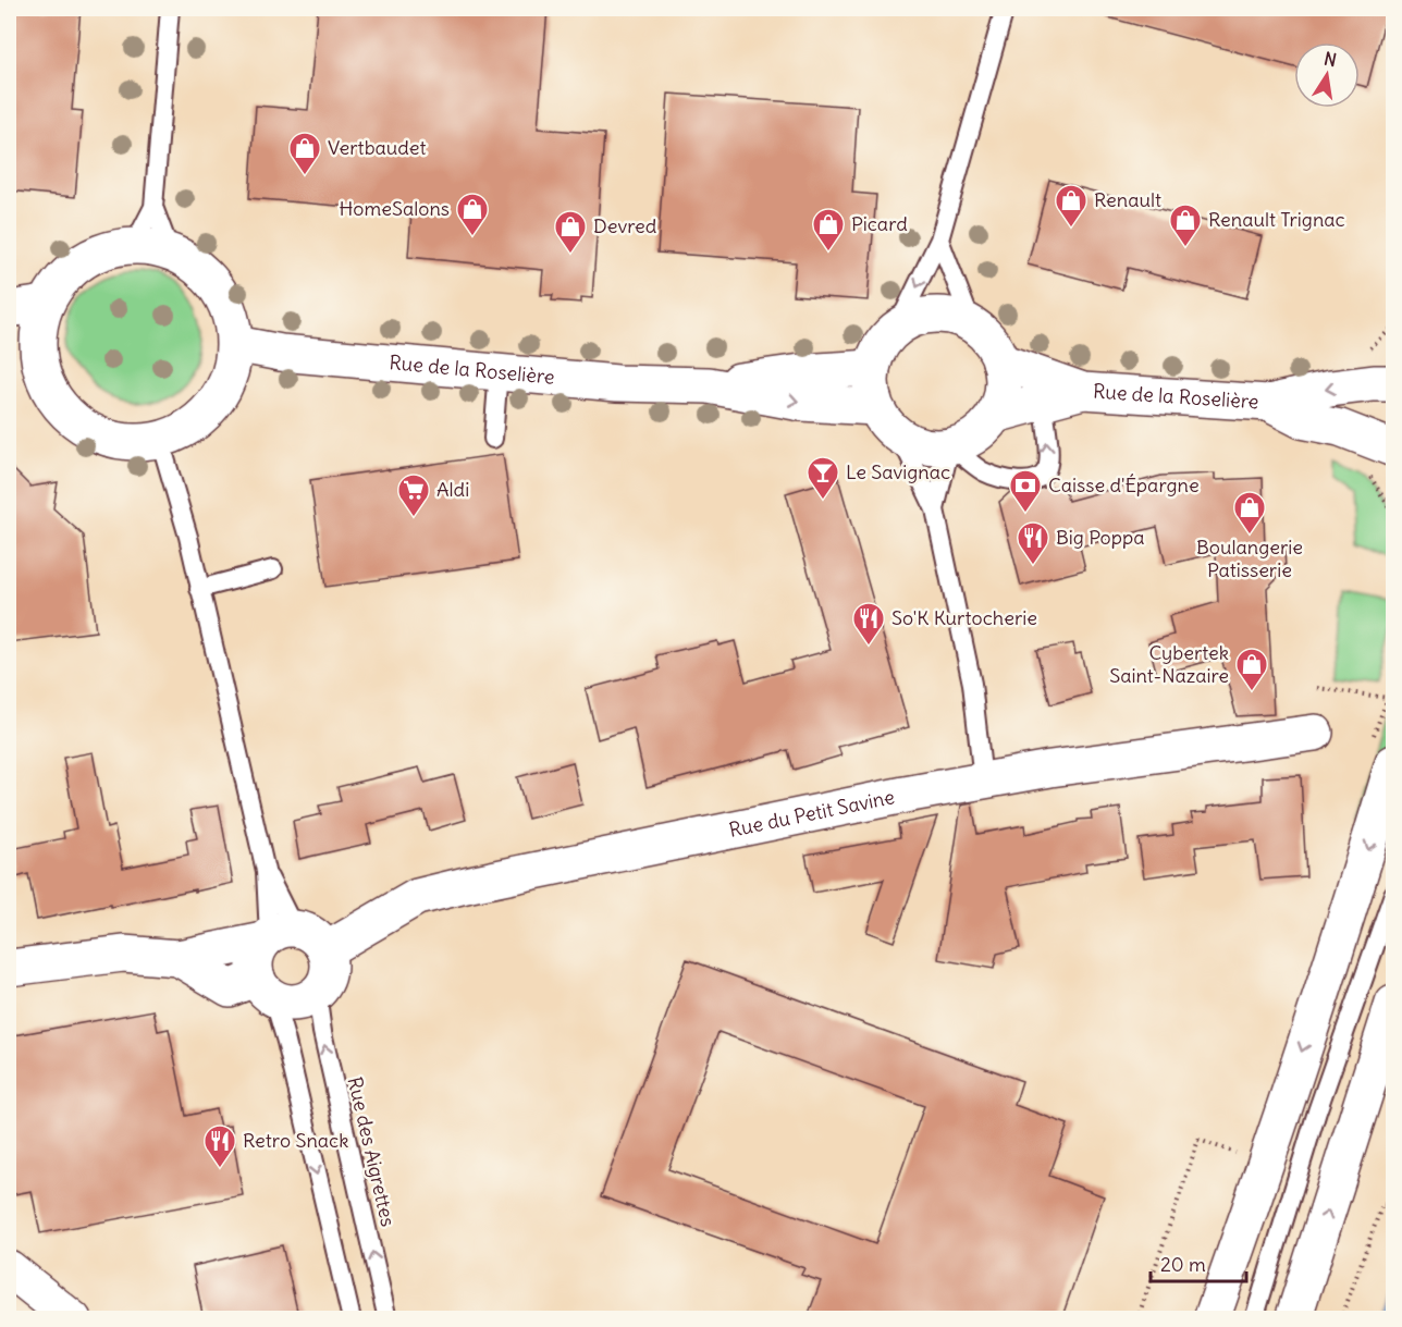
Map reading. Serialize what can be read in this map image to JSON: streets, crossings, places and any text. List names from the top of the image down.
{
  "streets": {
    "street": ["Rue de la Roselière", "Rue du Petit Savine"],
    "lane": ["Rue des Aigrettes"]
  },
  "crossings": [
    ["Rue du Petit Savine", "Rue des Aigrettes"]
  ],
  "places": {
    "shop": [
      "Vertbaudet",
      "Renault",
      "HomeSalons",
      "Renault Trignac",
      "Picard",
      "Devred",
      "Boulangerie Patisserie",
      "Cybertek Saint-Nazaire"
    ],
    "bar": ["Le Savignac"],
    "bank": ["Caisse d'Épargne"],
    "supermarket": ["Aldi"],
    "restaurant": ["Big Poppa", "So'K Kurtocherie", "Retro Snack"]
  },
  "scale_bar": "20 m",
  "north": "top"
}
